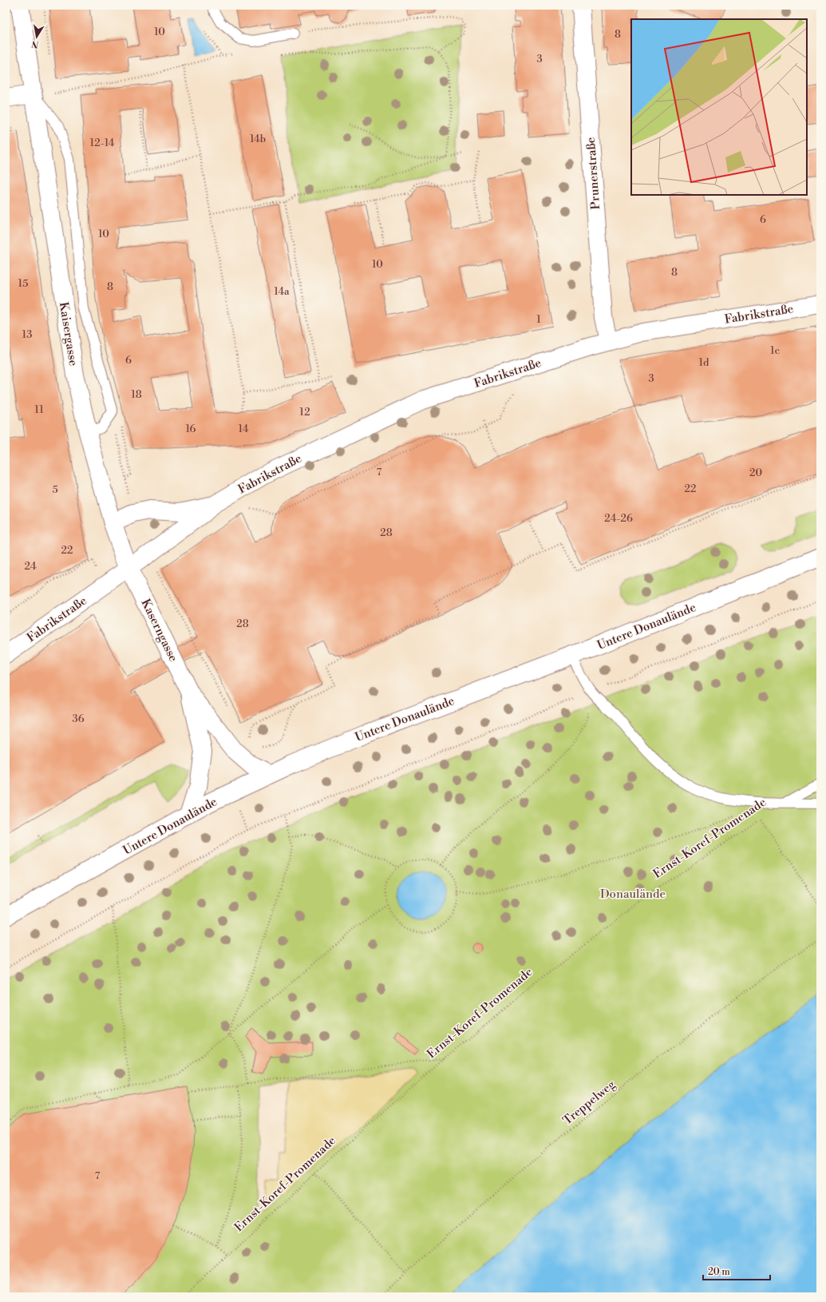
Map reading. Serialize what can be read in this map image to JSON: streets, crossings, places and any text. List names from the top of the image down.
{
  "streets": {
    "main road": [
      "Prunerstraße",
      "Fabrikstraße",
      "Kaisergasse",
      "Untere Donaulände",
      "Kaserngasse"
    ],
    "lane": ["Ernst-Koref-Promenade"],
    "path": ["Treppelweg"]
  },
  "crossings": [
    ["Prunerstraße", "Fabrikstraße"],
    ["Fabrikstraße", "Kaisergasse"],
    ["Fabrikstraße", "Kaserngasse"],
    ["Kaisergasse", "Kaserngasse"],
    ["Untere Donaulände", "Kaserngasse"]
  ],
  "parks": ["Donaulände"],
  "house_numbers": [
    "10",
    "8",
    "3",
    "14b",
    "12-14",
    "6",
    "10",
    "10",
    "8",
    "15",
    "8",
    "14a",
    "1",
    "13",
    "1c",
    "6",
    "1d",
    "3",
    "18",
    "11",
    "12",
    "16",
    "14",
    "7",
    "20",
    "22",
    "5",
    "24-26",
    "28",
    "22",
    "24",
    "28",
    "36",
    "7"
  ],
  "scale_bar": "20 m",
  "north": "bottom"
}
